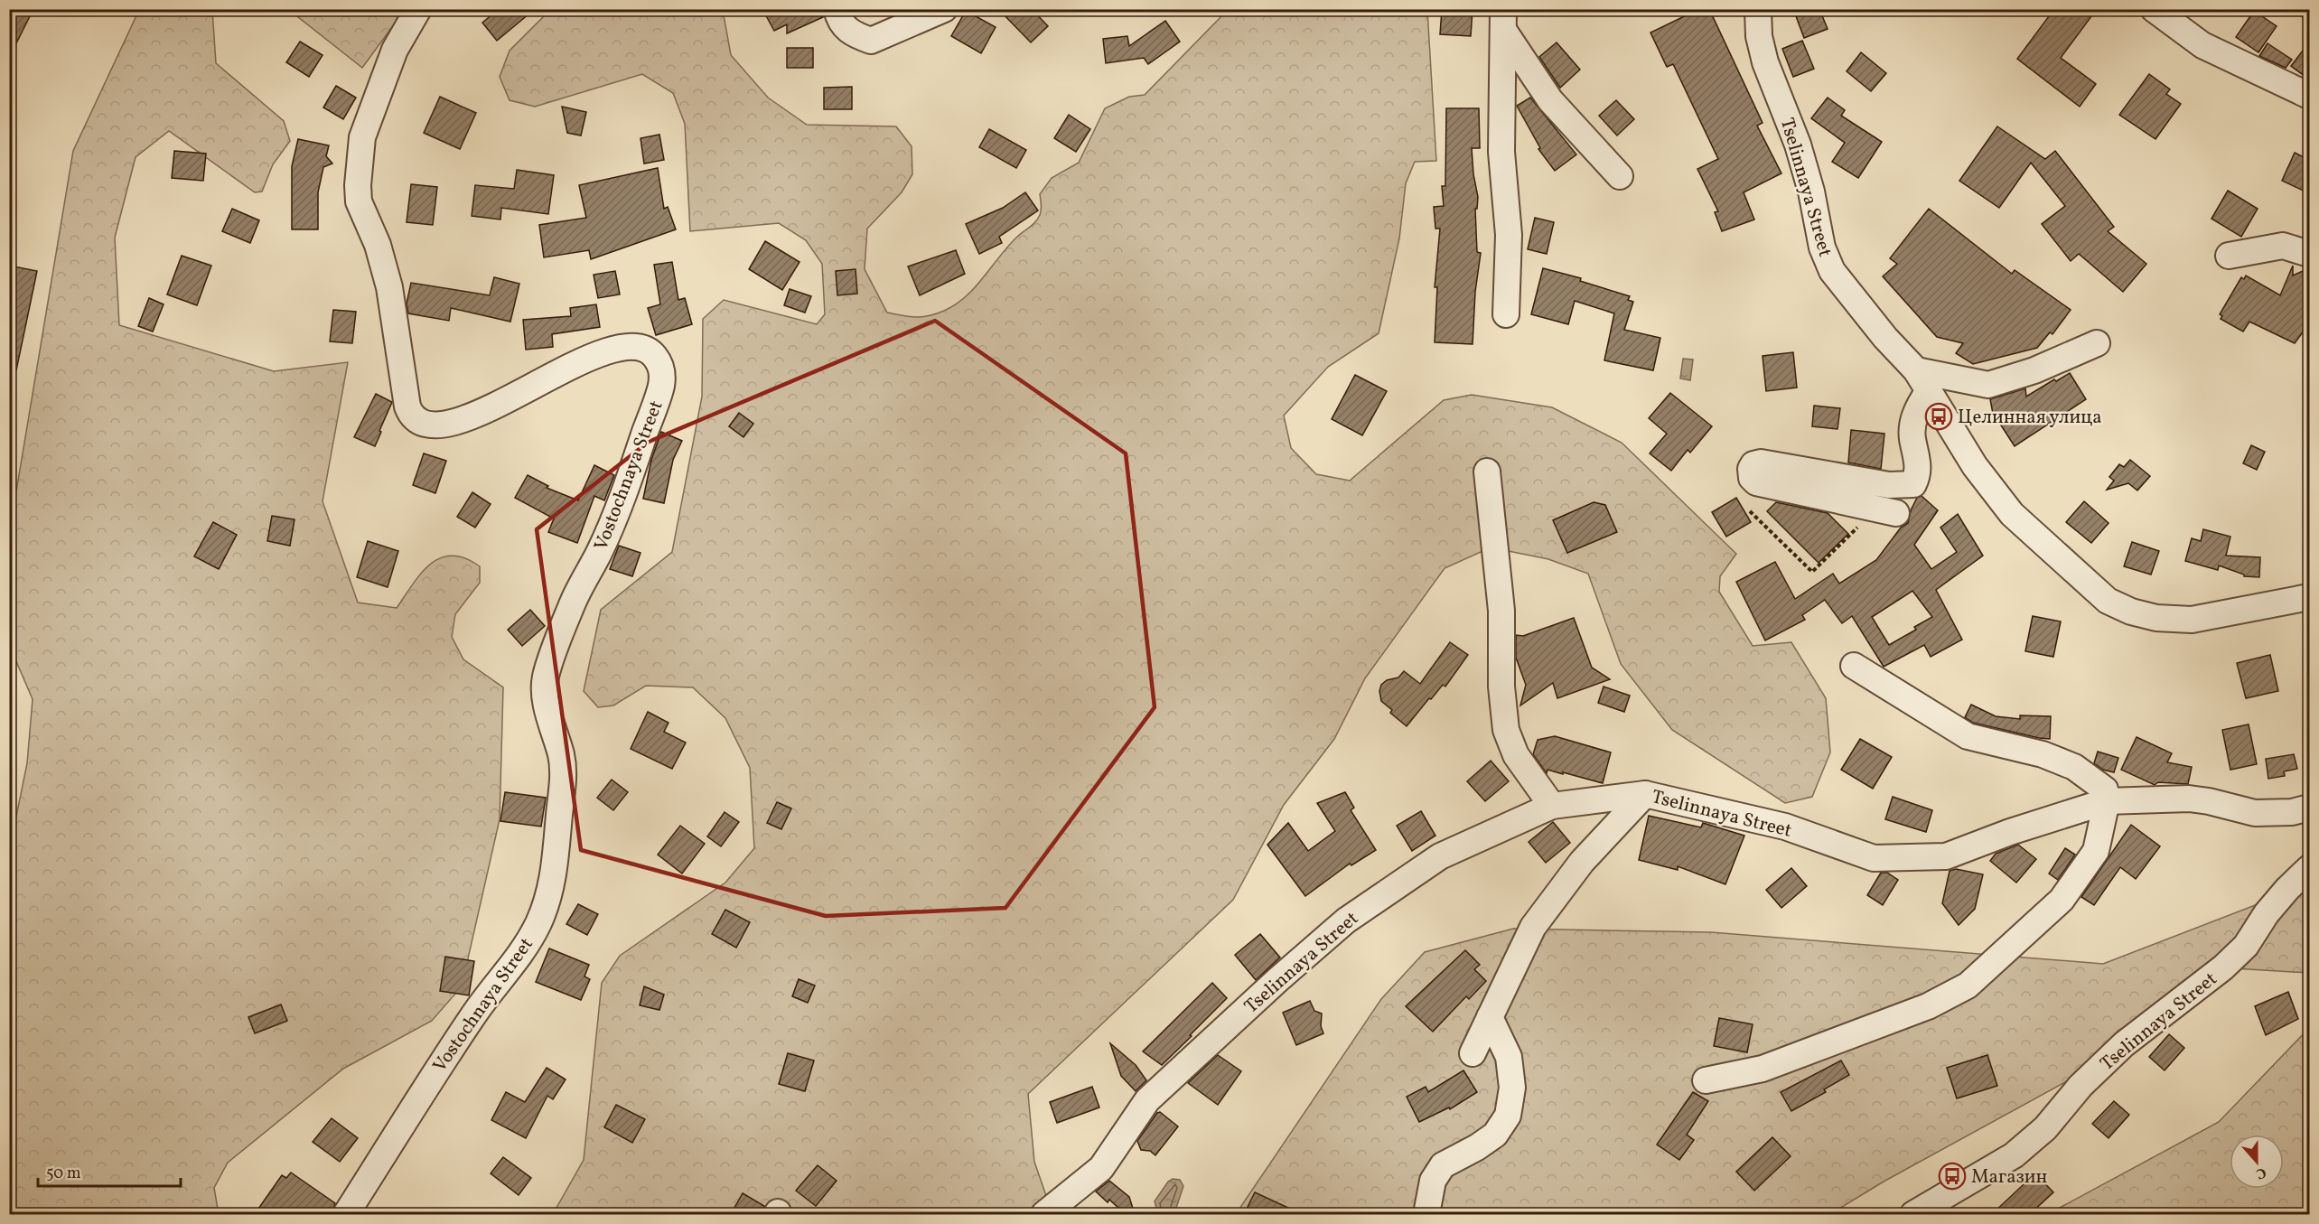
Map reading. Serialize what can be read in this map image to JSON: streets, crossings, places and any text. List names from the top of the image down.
{
  "streets": {
    "street": ["Tselinnaya Street", "Vostochnaya Street"]
  },
  "places": {
    "bus stop": ["Целинная улица", "Магазин"]
  },
  "scale_bar": "50 m",
  "north": "bottom"
}
